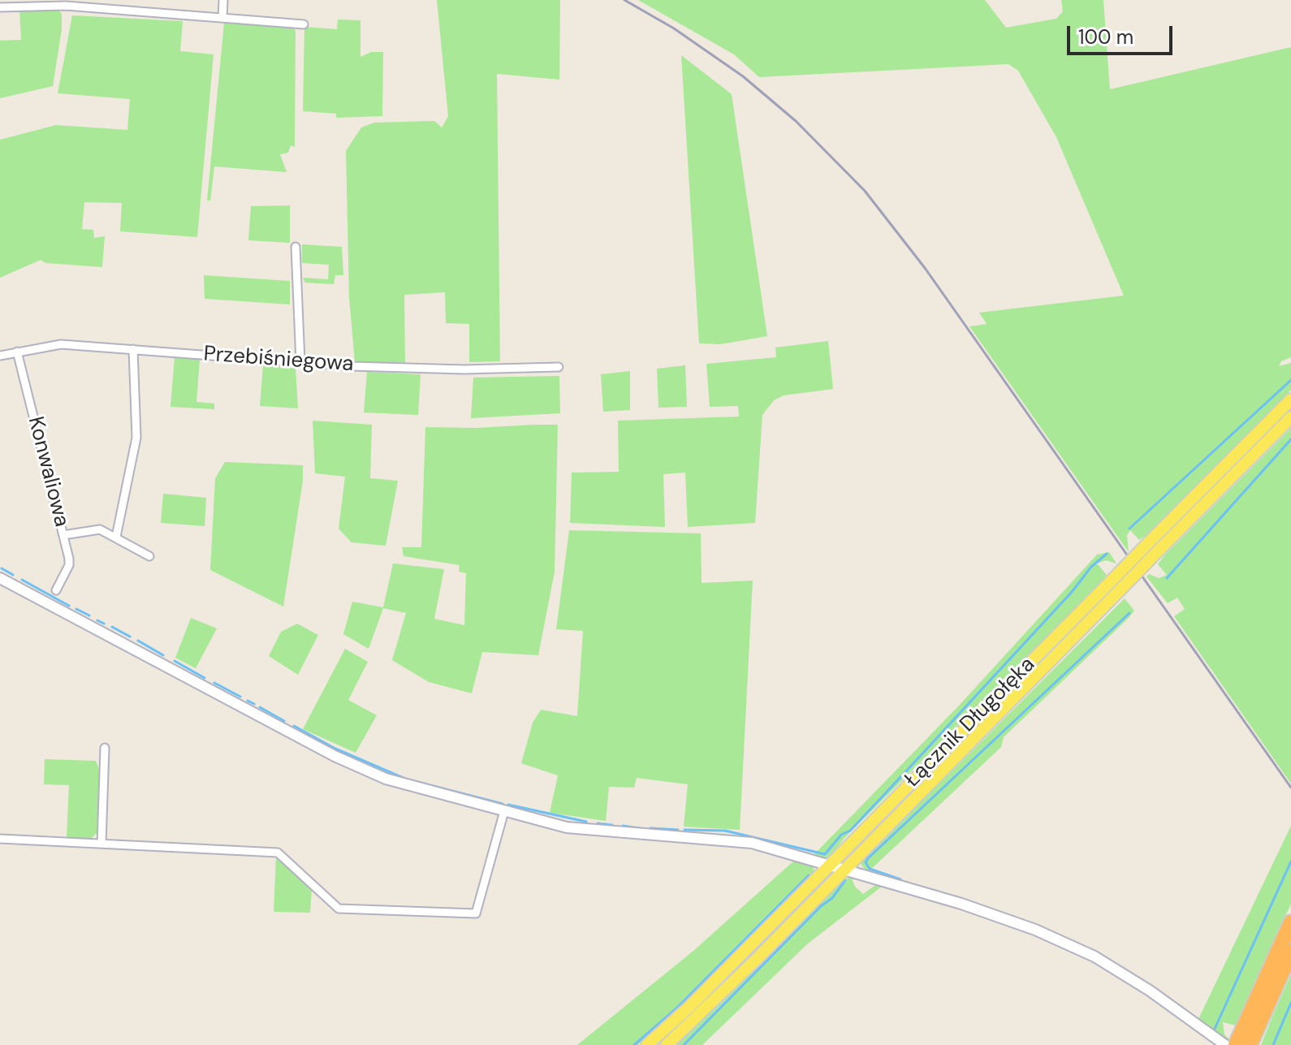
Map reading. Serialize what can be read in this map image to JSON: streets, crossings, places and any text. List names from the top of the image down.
{
  "streets": {
    "main road": ["Łącznik Długołęka"],
    "street": ["Przebiśniegowa", "Konwaliowa"]
  },
  "crossings": [
    ["Przebiśniegowa", "Konwaliowa"]
  ],
  "scale_bar": "100 m"
}
